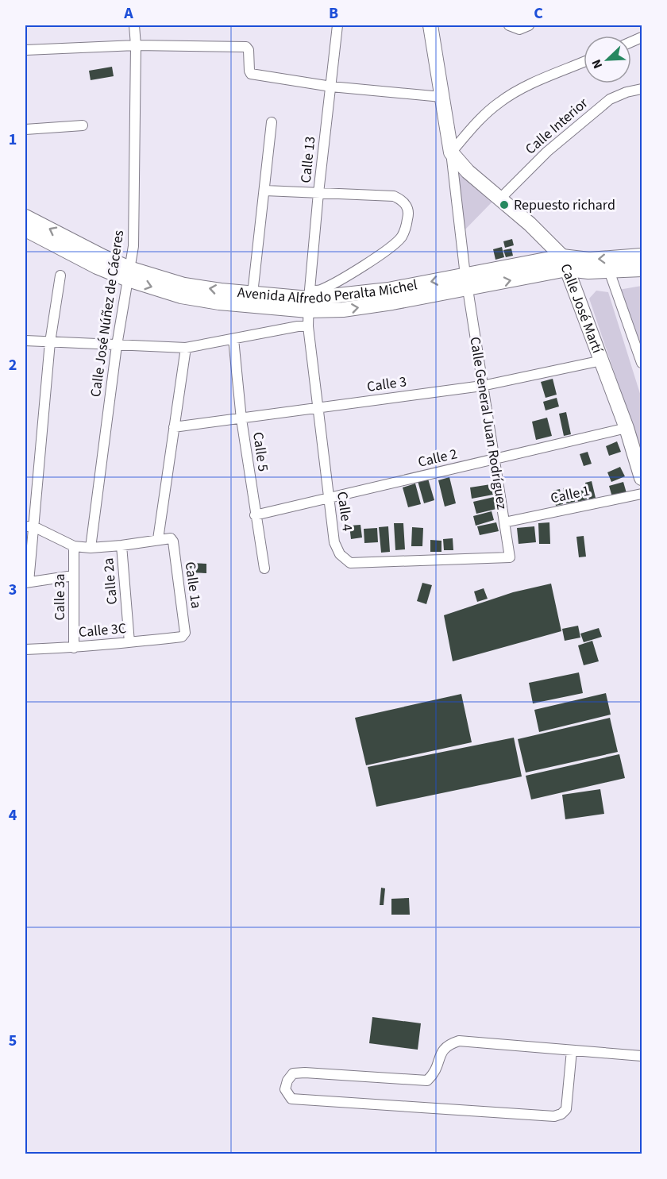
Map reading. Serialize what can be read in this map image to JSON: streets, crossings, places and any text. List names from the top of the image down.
{
  "streets": {
    "main road": ["Avenida Alfredo Peralta Michel", "Calle José Martí", "Calle General Juan Rodríguez"],
    "street": [
      "Calle Interior",
      "Calle 13",
      "Calle José Núñez de Cáceres",
      "Calle 3",
      "Calle 5",
      "Calle 2",
      "Calle 1",
      "Calle 4",
      "Calle 2a",
      "Calle 1a",
      "Calle 3a",
      "Calle 3C"
    ]
  },
  "crossings": [
    ["Calle Interior", "Calle José Martí"],
    ["Calle 13", "Avenida Alfredo Peralta Michel"],
    ["Calle 13", "Calle 4"],
    ["Avenida Alfredo Peralta Michel", "Calle José Martí"],
    ["Avenida Alfredo Peralta Michel", "Calle José Núñez de Cáceres"],
    ["Avenida Alfredo Peralta Michel", "Calle General Juan Rodríguez"],
    ["Avenida Alfredo Peralta Michel", "Calle 4"],
    ["Calle José Martí", "Calle 3"],
    ["Calle José Martí", "Calle General Juan Rodríguez"],
    ["Calle José Martí", "Calle 2"],
    ["Calle 3", "Calle General Juan Rodríguez"],
    ["Calle 3", "Calle 5"],
    ["Calle 3", "Calle 4"],
    ["Calle General Juan Rodríguez", "Calle 2"],
    ["Calle General Juan Rodríguez", "Calle 1"],
    ["Calle General Juan Rodríguez", "Calle 4"],
    ["Calle 5", "Calle 2"],
    ["Calle 2", "Calle 4"],
    ["Calle 2a", "Calle 3C"],
    ["Calle 1a", "Calle 3C"],
    ["Calle 3a", "Calle 3C"]
  ],
  "places": ["Repuesto richard"],
  "north": "bottom left",
  "grid": {
    "columns": ["A", "B", "C"],
    "rows": [
      "1",
      "2",
      "3",
      "4",
      "5"
    ]
  }
}
